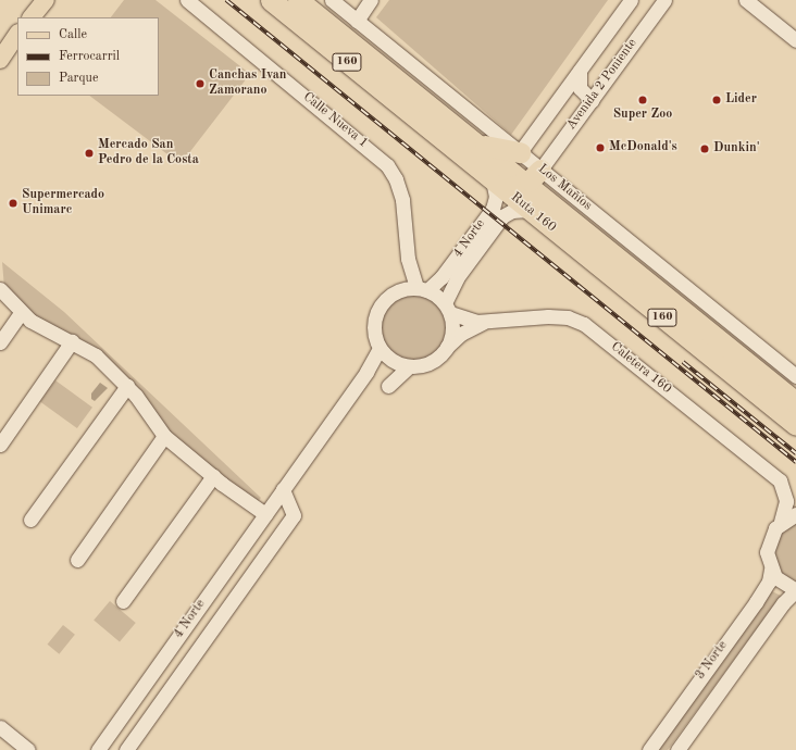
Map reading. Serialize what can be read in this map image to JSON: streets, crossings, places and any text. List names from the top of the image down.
{
  "streets": {
    "highway": ["160", "Ruta 160"],
    "street": [
      "Avenida 2 Poniente",
      "Calle Nueva 1",
      "Los Mañíos",
      "4 Norte",
      "Caletera 160",
      "3 Norte"
    ]
  },
  "crossings": [
    ["Avenida 2 Poniente", "Los Mañíos"],
    ["Avenida 2 Poniente", "Ruta 160"],
    ["Calle Nueva 1", "4 Norte"],
    ["Calle Nueva 1", "Caletera 160"],
    ["Los Mañíos", "Ruta 160"],
    ["Ruta 160", "4 Norte"],
    ["4 Norte", "Caletera 160"],
    ["Caletera 160", "3 Norte"]
  ],
  "places": [
    "Canchas Ivan Zamorano",
    "Super Zoo",
    "Lider",
    "McDonald's",
    "Dunkin'",
    "Mercado San Pedro de la Costa",
    "Supermercado Unimarc"
  ],
  "legend": ["Calle", "Ferrocarril", "Parque"]
}
